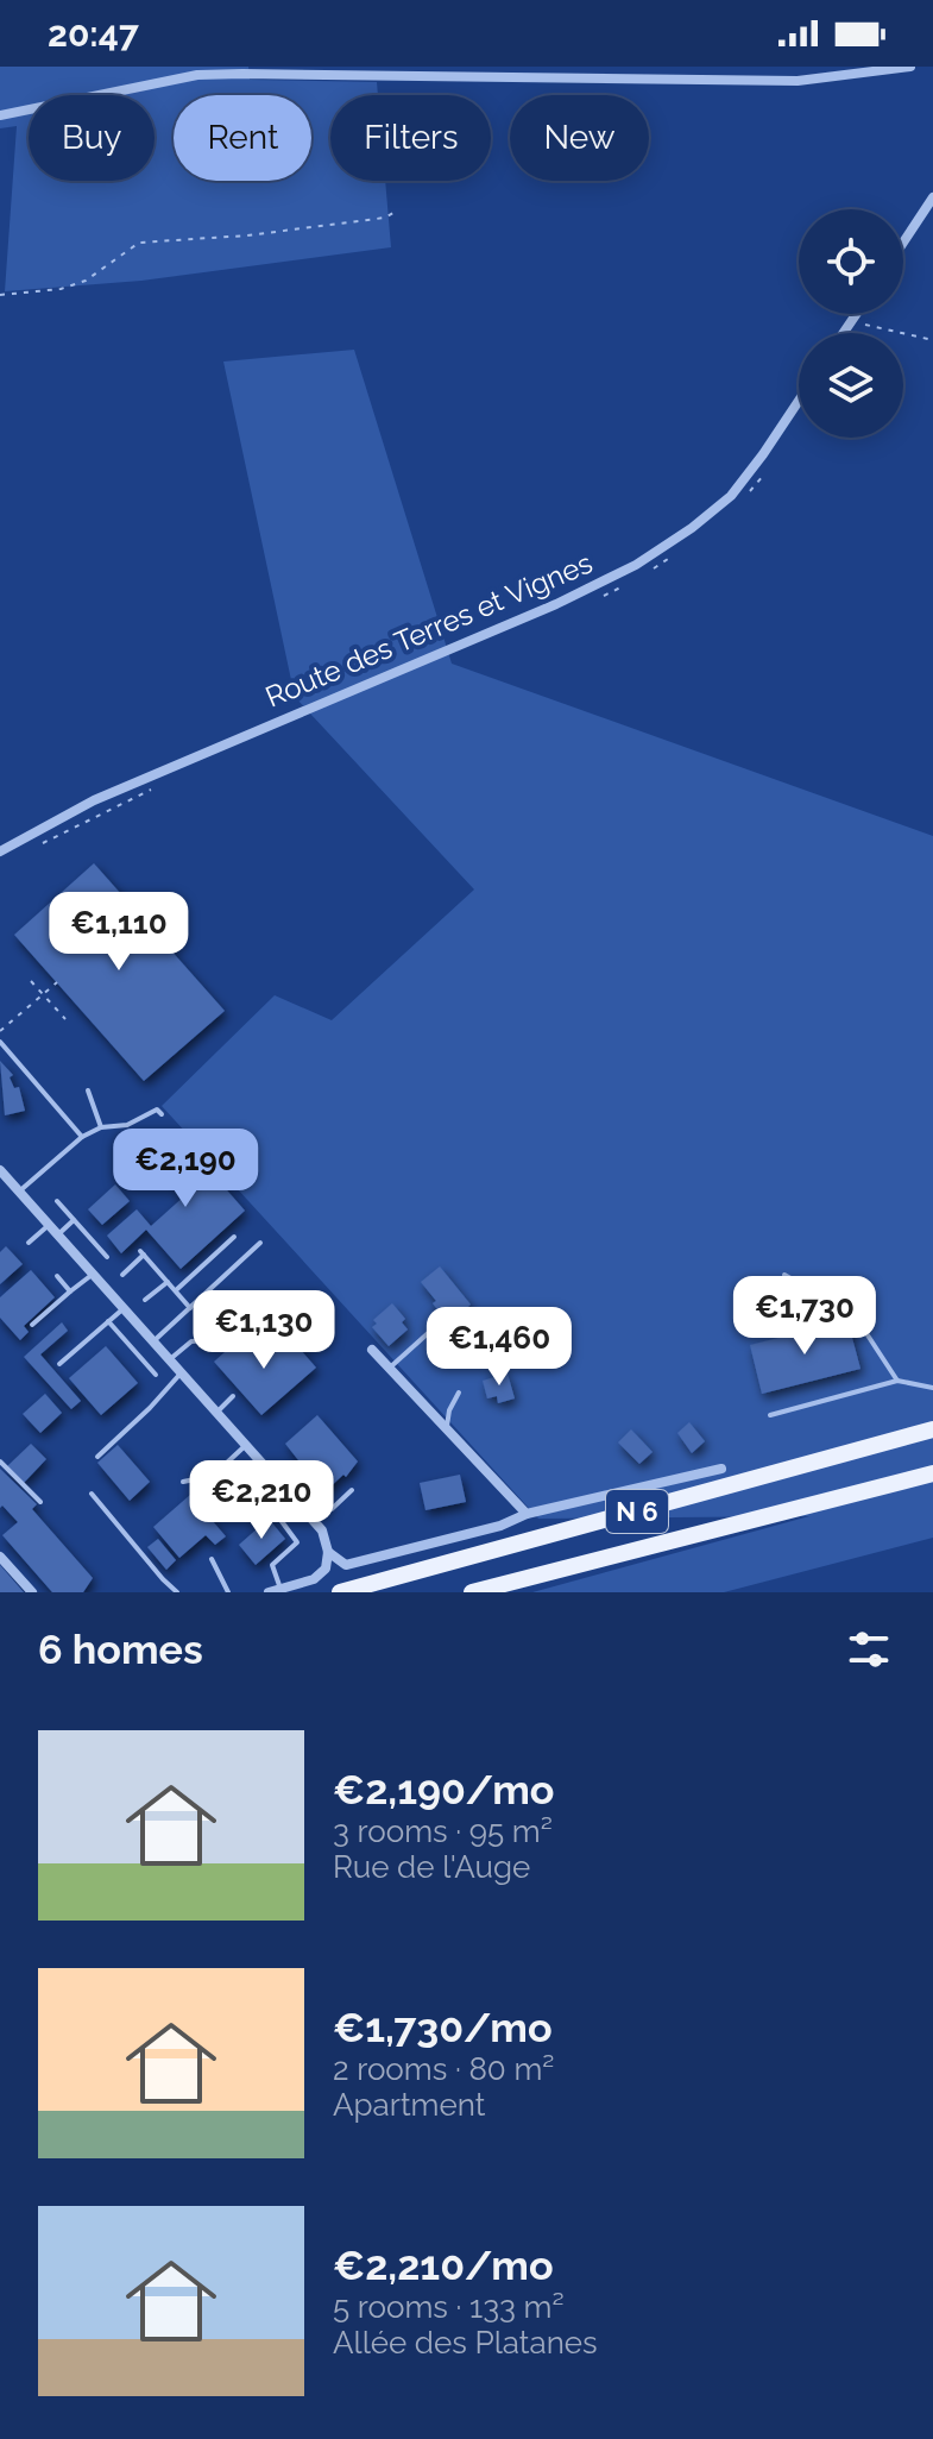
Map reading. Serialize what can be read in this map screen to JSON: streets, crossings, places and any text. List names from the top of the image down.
{
  "streets": {
    "main road": ["N 6"],
    "street": ["Route des Terres et Vignes"]
  },
  "page": {
    "status": "20:47",
    "chip": [
      "Buy",
      "Rent",
      "Filters",
      "New"
    ],
    "price": [
      "€1,110",
      "€2,190",
      "€1,730",
      "€1,130",
      "€1,460",
      "€2,210"
    ],
    "heading": "6 homes",
    "list": [
      {
        "name": "€2,190/mo",
        "note": "3 rooms · 95 m² · Rue de l'Auge"
      },
      {
        "name": "€1,730/mo",
        "note": "2 rooms · 80 m² · Apartment"
      },
      {
        "name": "€2,210/mo",
        "note": "5 rooms · 133 m² · Allée des Platanes"
      }
    ]
  }
}
